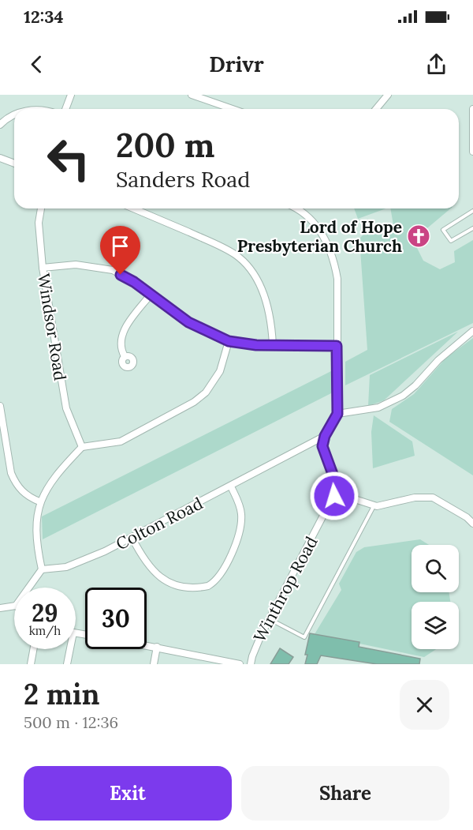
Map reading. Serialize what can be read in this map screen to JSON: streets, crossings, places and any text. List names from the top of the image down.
{
  "streets": {
    "street": ["Windsor Road", "Colton Road", "Winthrop Road"]
  },
  "places": {
    "church": ["Lord of Hope Presbyterian Church"]
  },
  "page": {
    "status": "12:34",
    "header": "Drivr",
    "turn": ["200 m", "Sanders Road"],
    "speed": "29 km/h",
    "limit": "30",
    "heading": ["2 min", "500 m · 12:36"],
    "buttons": ["Exit", "Share"]
  }
}
